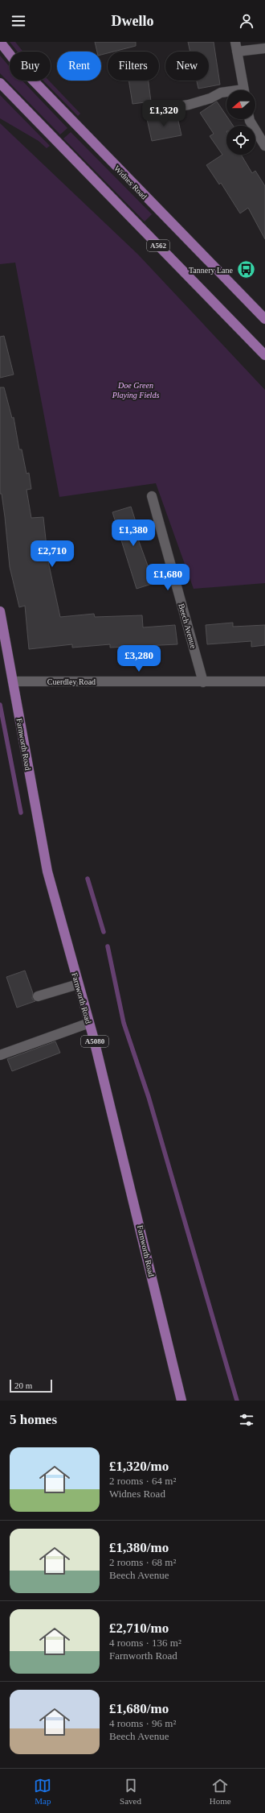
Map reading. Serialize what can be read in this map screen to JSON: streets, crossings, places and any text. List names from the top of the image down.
{
  "streets": {
    "main road": [
      "Widnes Road",
      "A562",
      "Farnworth Road",
      "A5080"
    ],
    "street": ["Beech Avenue", "Cuerdley Road"]
  },
  "crossings": [
    ["Beech Avenue", "Cuerdley Road"],
    ["Cuerdley Road", "Farnworth Road"]
  ],
  "parks": ["Doe Green Playing Fields"],
  "places": {
    "bus stop": ["Tannery Lane"]
  },
  "scale_bar": "20 m",
  "north": "left",
  "page": {
    "header": "Dwello",
    "chip": [
      "Buy",
      "Rent",
      "Filters",
      "New"
    ],
    "price": [
      "£1,320",
      "£1,380",
      "£2,710",
      "£1,680",
      "£3,280"
    ],
    "scale": "20 m",
    "heading": "5 homes",
    "list": [
      {
        "name": "£1,320/mo",
        "note": "2 rooms · 64 m² · Widnes Road"
      },
      {
        "name": "£1,380/mo",
        "note": "2 rooms · 68 m² · Beech Avenue"
      },
      {
        "name": "£2,710/mo",
        "note": "4 rooms · 136 m² · Farnworth Road"
      },
      {
        "name": "£1,680/mo",
        "note": "4 rooms · 96 m² · Beech Avenue"
      }
    ],
    "tabs": ["Map", "Saved", "Home"]
  }
}
